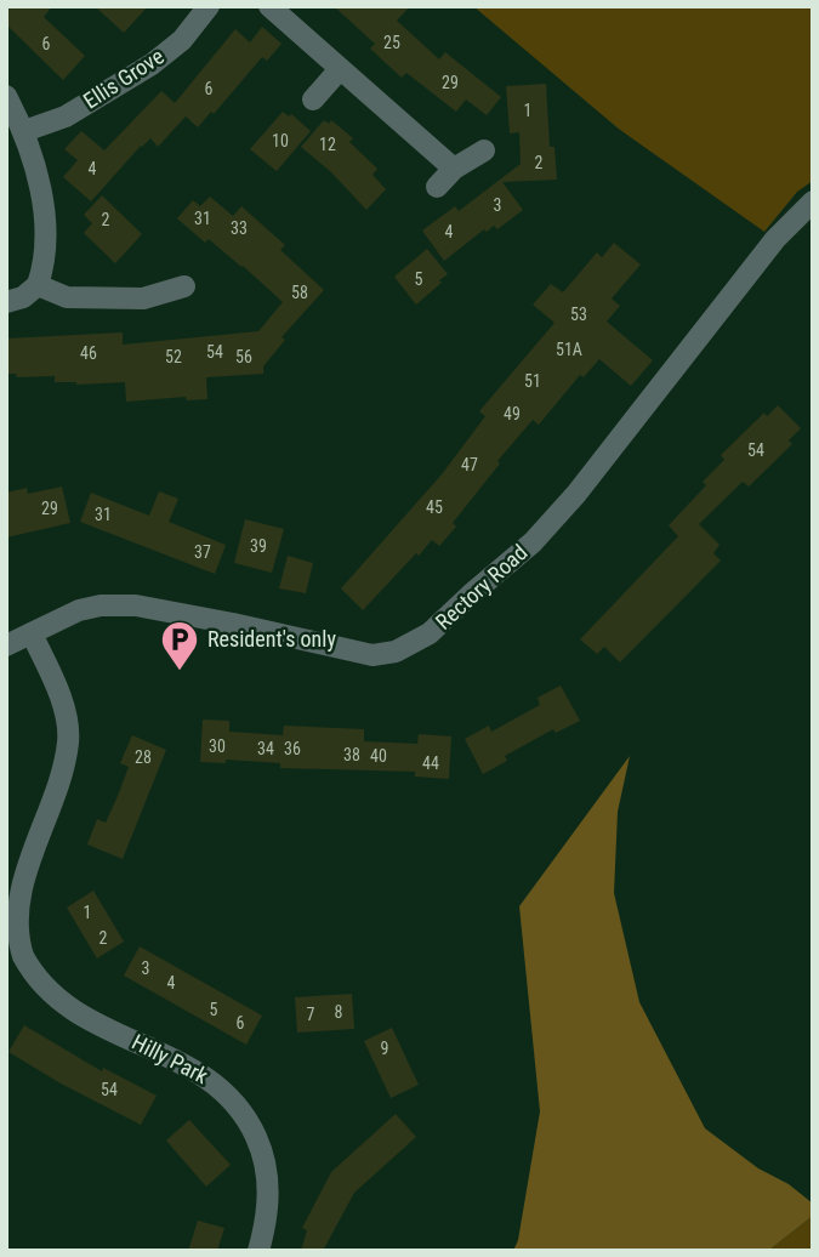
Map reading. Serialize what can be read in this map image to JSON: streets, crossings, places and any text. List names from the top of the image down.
{
  "streets": {
    "street": ["Ellis Grove", "Rectory Road", "Hilly Park"]
  },
  "crossings": [
    ["Rectory Road", "Hilly Park"]
  ],
  "places": {
    "parking": ["Resident's only"]
  },
  "house_numbers": [
    "25",
    "6",
    "29",
    "6",
    "1",
    "10",
    "12",
    "2",
    "4",
    "3",
    "31",
    "2",
    "33",
    "4",
    "5",
    "58",
    "53",
    "51A",
    "54",
    "46",
    "52",
    "56",
    "51",
    "49",
    "54",
    "47",
    "45",
    "29",
    "31",
    "39",
    "37",
    "30",
    "34",
    "36",
    "38",
    "40",
    "28",
    "44",
    "1",
    "2",
    "3",
    "4",
    "5",
    "8",
    "7",
    "6",
    "9",
    "54"
  ]
}
